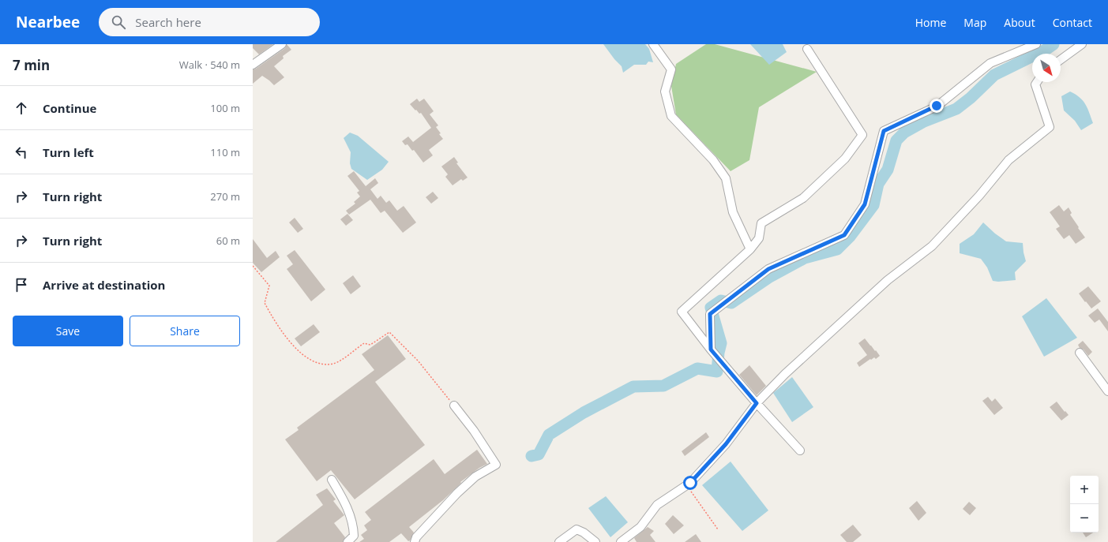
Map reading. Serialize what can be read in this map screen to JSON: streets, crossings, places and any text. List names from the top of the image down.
{
  "north": "bottom right",
  "page": {
    "header": "Nearbee",
    "search": "Search here",
    "nav": [
      "Home",
      "Map",
      "About",
      "Contact"
    ],
    "heading": ["7 min", "Walk · 540 m"],
    "list": [
      ["Continue", "100 m"],
      ["Turn left", "110 m"],
      ["Turn right", "270 m"],
      ["Turn right", "60 m"],
      "Arrive at destination"
    ],
    "buttons": ["Save", "Share"],
    "map_buttons": ["+", "−"]
  }
}
